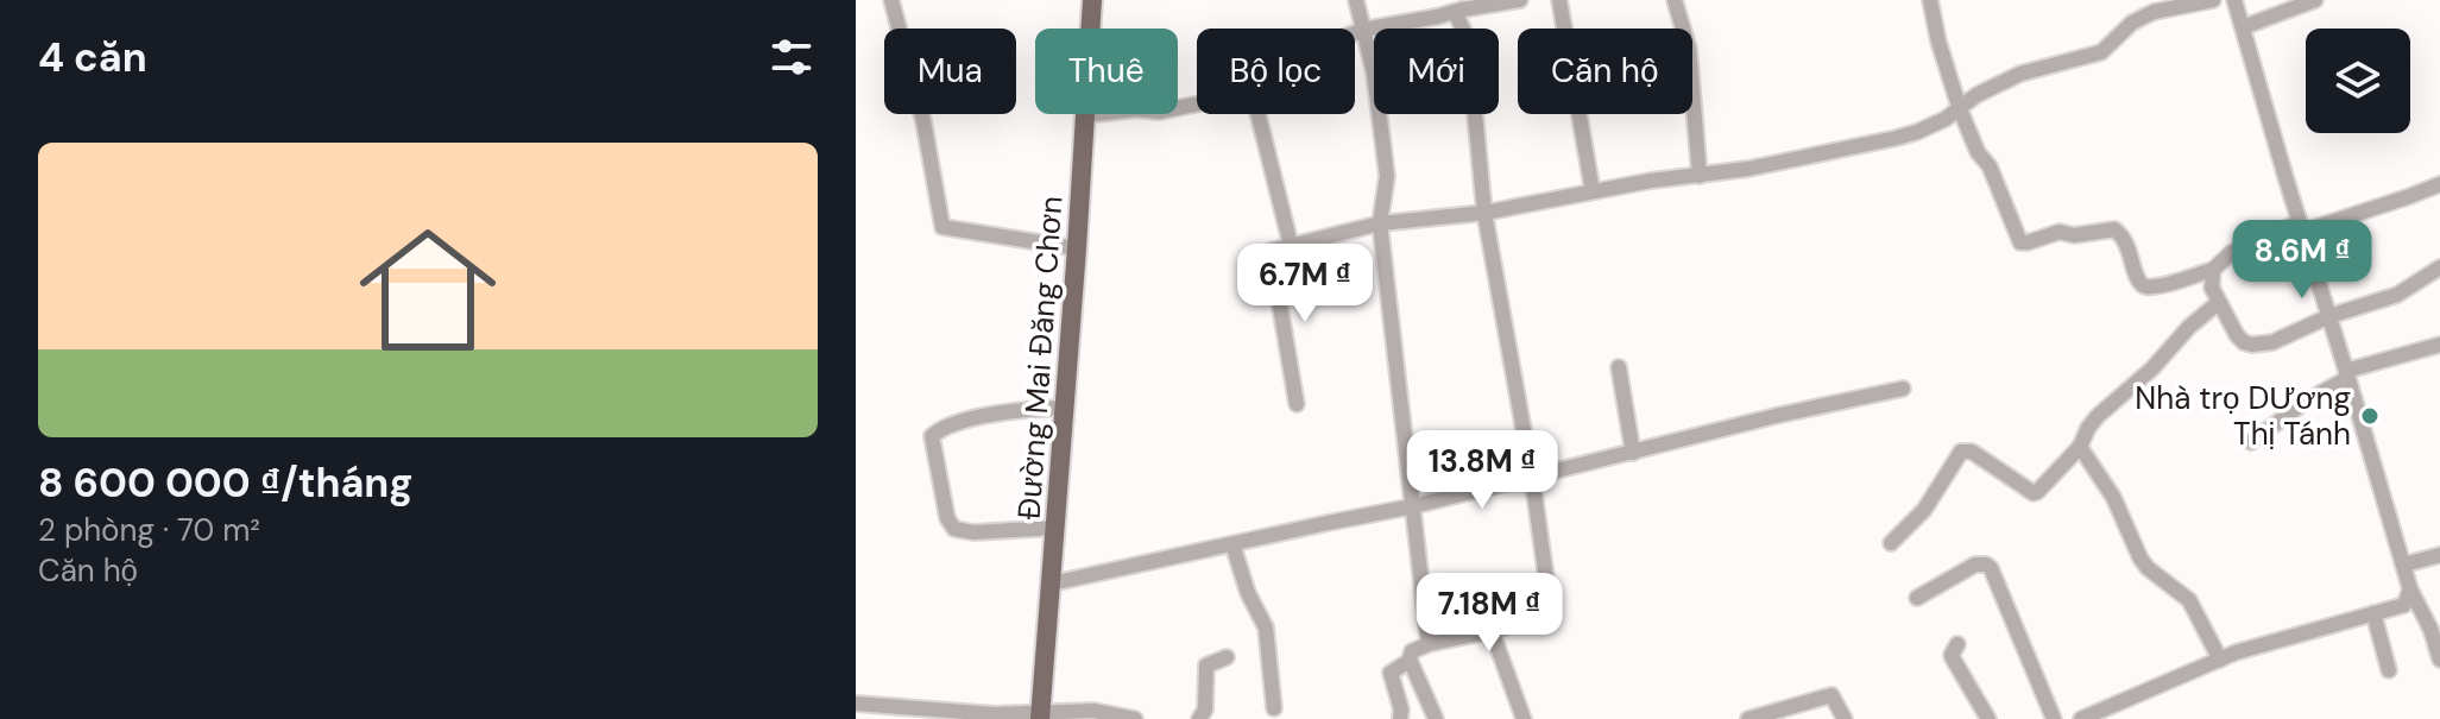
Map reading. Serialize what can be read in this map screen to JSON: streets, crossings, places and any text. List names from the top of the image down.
{
  "streets": {
    "main road": ["Đường Mai Đăng Chơn"]
  },
  "places": ["Nhà trọ DƯơng Thị Tánh"],
  "page": {
    "heading": "4 căn",
    "chip": [
      "Mua",
      "Thuê",
      "Bộ lọc",
      "Mới",
      "Căn hộ"
    ],
    "list": [
      {
        "name": "8 600 000 ₫/tháng",
        "note": "2 phòng · 70 m² · Căn hộ"
      }
    ],
    "price": [
      "8.6M ₫",
      "6.7M ₫",
      "13.8M ₫",
      "7.18M ₫"
    ]
  }
}
